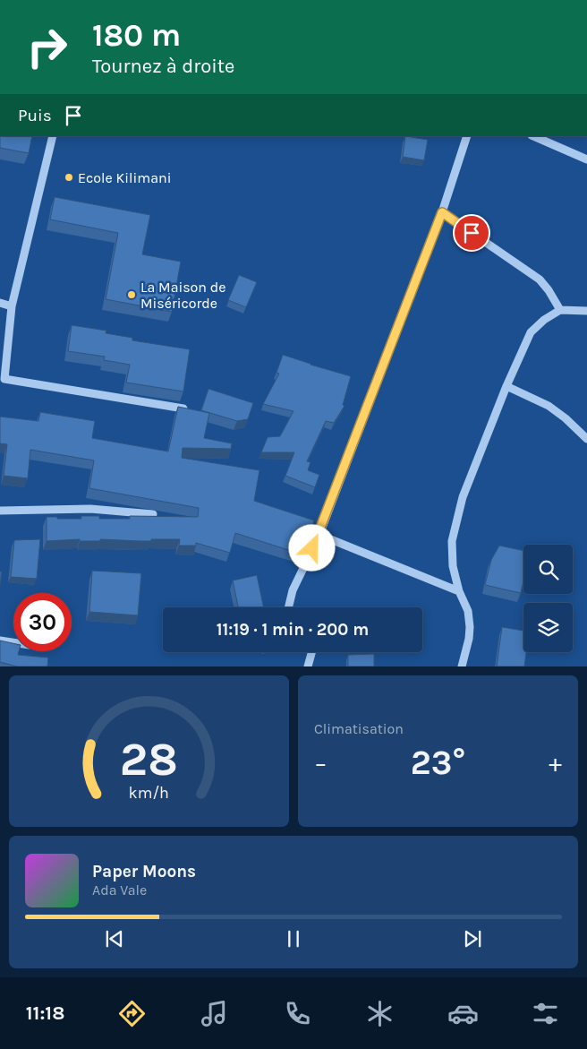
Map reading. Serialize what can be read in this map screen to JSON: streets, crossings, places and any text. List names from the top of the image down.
{
  "places": ["Ecole Kilimani", "La Maison de Miséricorde"],
  "page": {
    "turn": ["180 m", "Tournez à droite"],
    "then": "Puis",
    "limit": "30",
    "trip": "11:19 · 1 min · 200 m",
    "tile": "Climatisation",
    "heat": ["−", "23°", "+"],
    "song": ["Paper Moons", "Ada Vale"],
    "tabs": "11:18",
    "gauge": ["28", "km/h"]
  }
}
